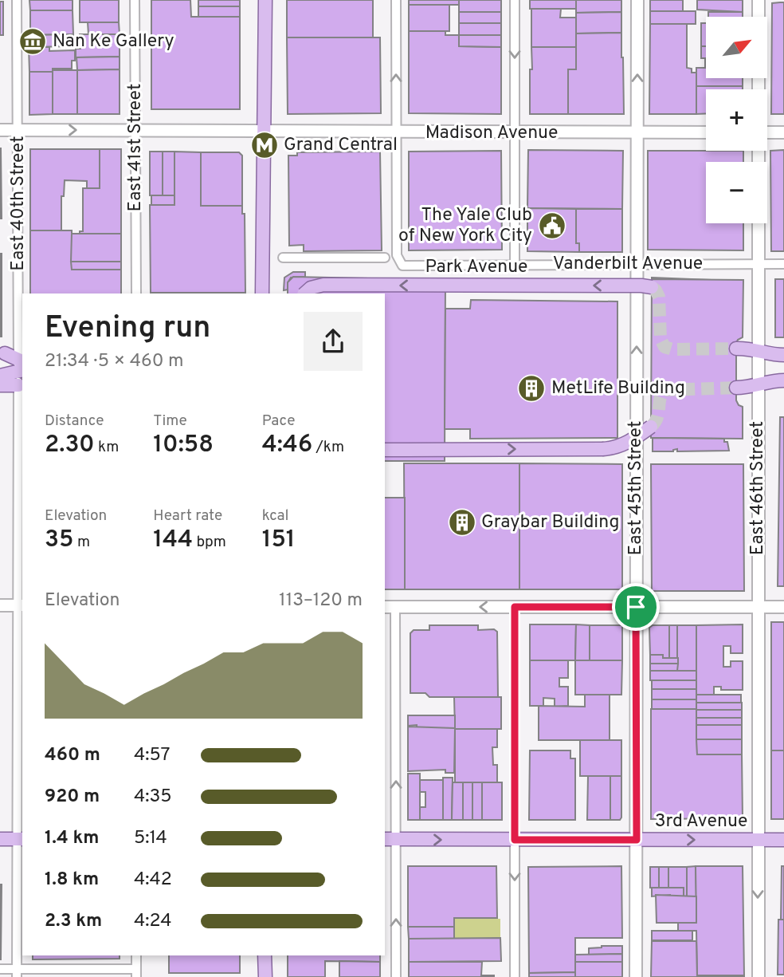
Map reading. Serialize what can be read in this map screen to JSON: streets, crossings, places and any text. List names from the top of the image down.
{
  "streets": {
    "main road": [
      "Madison Avenue",
      "Park Avenue",
      "East 45th Street",
      "East 46th Street",
      "3rd Avenue"
    ],
    "street": ["East 41st Street", "East 40th Street", "Vanderbilt Avenue"]
  },
  "crossings": [
    ["Madison Avenue", "East 41st Street"],
    ["Madison Avenue", "East 40th Street"],
    ["Madison Avenue", "Vanderbilt Avenue"],
    ["Madison Avenue", "East 45th Street"],
    ["Vanderbilt Avenue", "East 45th Street"],
    ["Vanderbilt Avenue", "East 46th Street"],
    ["East 45th Street", "3rd Avenue"],
    ["East 46th Street", "3rd Avenue"]
  ],
  "one_way": ["Park Avenue", "East 45th Street", "3rd Avenue"],
  "places": {
    "museum": ["Nan Ke Gallery"],
    "metro station": ["Grand Central"],
    "public building": ["The Yale Club of New York City"],
    "building": ["MetLife Building", "Graybar Building"]
  },
  "north": "top right",
  "page": {
    "map_buttons": ["+", "−"],
    "heading": ["Evening run", "21:34 · 5 × 460 m"],
    "stats": [
      ["Distance", "2.30 km"],
      ["Time", "10:58"],
      ["Pace", "4:46 /km"],
      ["Elevation", "35 m"],
      ["Heart rate", "144 bpm"],
      ["kcal", "151"]
    ],
    "chart": ["Elevation", "113–120 m"],
    "list": [
      {
        "name": "460 m",
        "note": "4:57"
      },
      {
        "name": "920 m",
        "note": "4:35"
      },
      {
        "name": "1.4 km",
        "note": "5:14"
      },
      {
        "name": "1.8 km",
        "note": "4:42"
      },
      {
        "name": "2.3 km",
        "note": "4:24"
      }
    ]
  }
}
